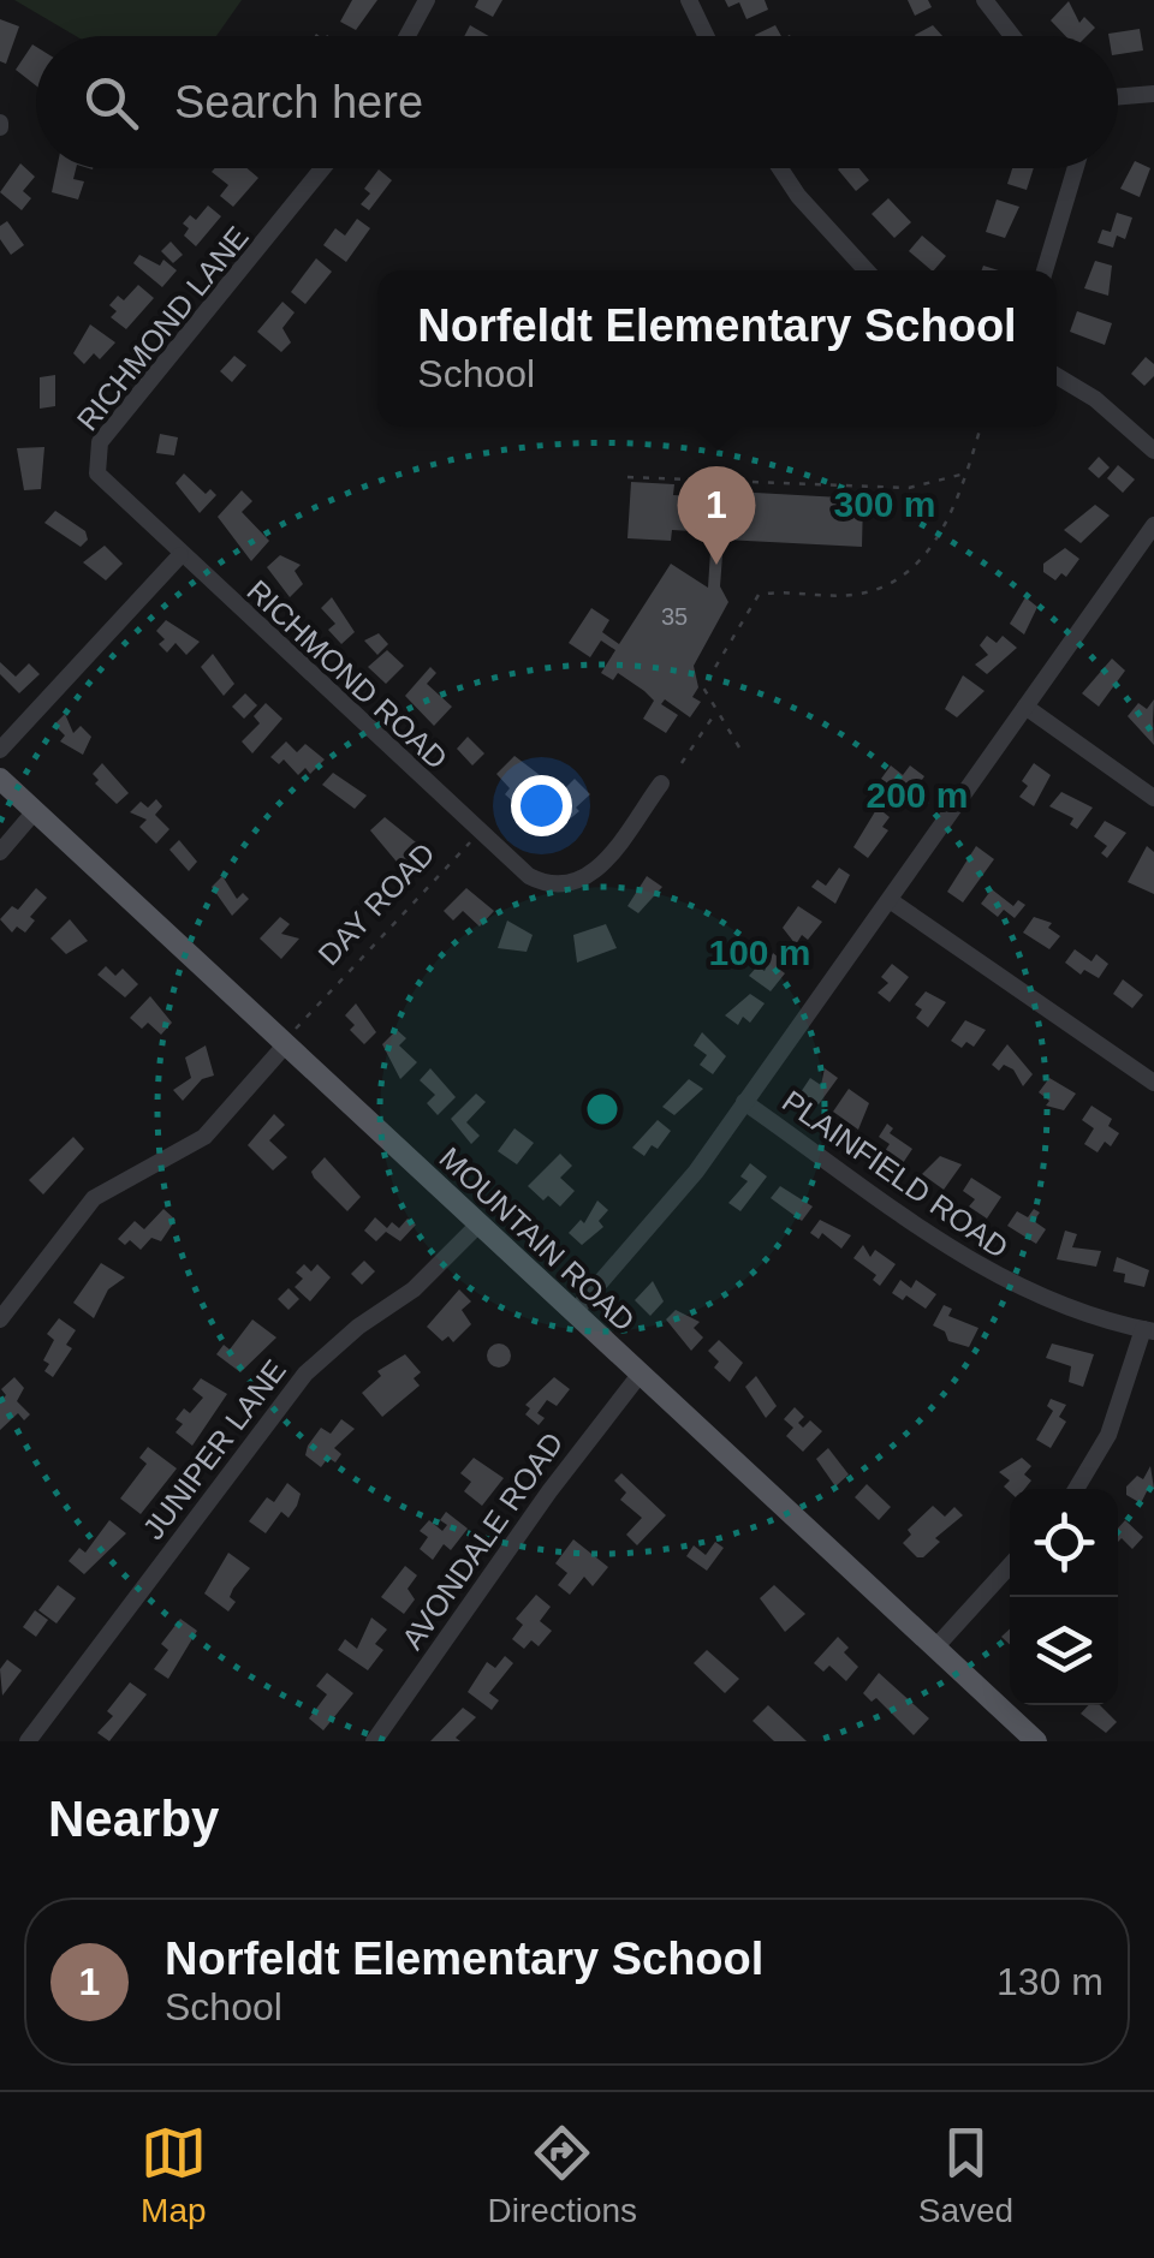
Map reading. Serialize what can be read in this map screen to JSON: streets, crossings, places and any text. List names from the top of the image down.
{
  "streets": {
    "main road": ["MOUNTAIN ROAD"],
    "street": [
      "RICHMOND LANE",
      "RICHMOND ROAD",
      "DAY ROAD",
      "PLAINFIELD ROAD",
      "JUNIPER LANE",
      "AVONDALE ROAD"
    ]
  },
  "crossings": [
    ["RICHMOND LANE", "RICHMOND ROAD"],
    ["RICHMOND ROAD", "DAY ROAD"],
    ["DAY ROAD", "MOUNTAIN ROAD"],
    ["MOUNTAIN ROAD", "JUNIPER LANE"],
    ["MOUNTAIN ROAD", "AVONDALE ROAD"]
  ],
  "house_numbers": ["35"],
  "page": {
    "search": "Search here",
    "popup": ["Norfeldt Elementary School", "School"],
    "pins": "1",
    "heading": "Nearby",
    "list": [
      {
        "mark": "1",
        "name": "Norfeldt Elementary School",
        "note": "School",
        "value": "130 m"
      }
    ],
    "nav": ["Map", "Directions", "Saved"]
  },
  "rings": ["300 m", "200 m", "100 m"]
}
